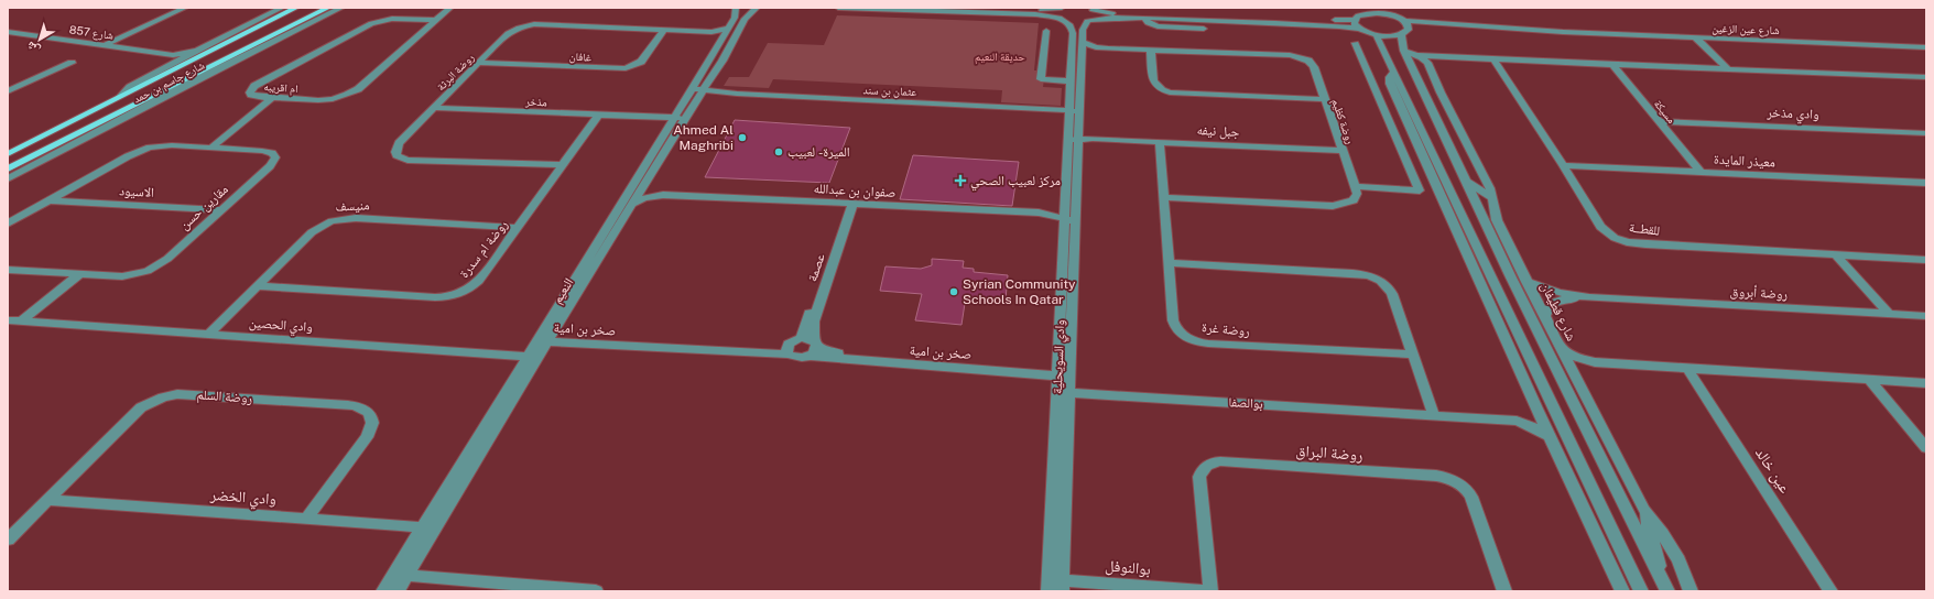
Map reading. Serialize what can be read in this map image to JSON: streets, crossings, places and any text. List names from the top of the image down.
{
  "streets": {
    "main road": ["شارع جاسم بن حمد"],
    "street": [
      "شارع عين الزغين",
      "شارع 857",
      "غافان",
      "روضة البرثة",
      "ام اقريبه",
      "عثمان بن سند",
      "مذخر",
      "مسيكة",
      "وادي مذخر",
      "روضة كظيم",
      "جبل نيفه",
      "معيذر المايدة",
      "صفوان بن عبدالله",
      "الاسيود",
      "منيسف",
      "مقارين حسن",
      "للقطــة",
      "روضة ام سدرة",
      "عصمة",
      "النعيم",
      "روضة أبروق",
      "شارع قطيفان",
      "وادي الحصين",
      "صخر بن امية",
      "روضة غرة",
      "وادي السويحلية",
      "روضة السلم",
      "بوالصفا",
      "روضة البراق",
      "عين خالد",
      "وادي الخضر",
      "بوالنوفل"
    ]
  },
  "crossings": [
    ["شارع عين الزغين", "شارع قطيفان"],
    ["شارع 857", "شارع جاسم بن حمد"],
    ["غافان", "روضة البرثة"],
    ["روضة البرثة", "مذخر"],
    ["روضة البرثة", "روضة ام سدرة"],
    ["روضة البرثة", "النعيم"],
    ["عثمان بن سند", "النعيم"],
    ["عثمان بن سند", "وادي السويحلية"],
    ["مذخر", "روضة ام سدرة"],
    ["مذخر", "النعيم"],
    ["مسيكة", "وادي مذخر"],
    ["مسيكة", "معيذر المايدة"],
    ["روضة كظيم", "جبل نيفه"],
    ["روضة كظيم", "وادي السويحلية"],
    ["جبل نيفه", "روضة غرة"],
    ["جبل نيفه", "وادي السويحلية"],
    ["معيذر المايدة", "للقطــة"],
    ["صفوان بن عبدالله", "عصمة"],
    ["صفوان بن عبدالله", "النعيم"],
    ["صفوان بن عبدالله", "وادي السويحلية"],
    ["الاسيود", "مقارين حسن"],
    ["منيسف", "روضة ام سدرة"],
    ["منيسف", "وادي الحصين"],
    ["عصمة", "صخر بن امية"],
    ["النعيم", "وادي الحصين"],
    ["النعيم", "صخر بن امية"],
    ["النعيم", "وادي الخضر"],
    ["روضة أبروق", "شارع قطيفان"],
    ["صخر بن امية", "وادي السويحلية"],
    ["وادي السويحلية", "بوالصفا"],
    ["وادي السويحلية", "بوالنوفل"],
    ["روضة السلم", "وادي الخضر"]
  ],
  "parks": ["حديقة النعيم"],
  "places": {
    "other": ["Ahmed Al Maghribi", "الميرة - لعبيب", "Syrian Community Schools In Qatar"],
    "health": ["مركز لعبيب الصحي"]
  },
  "north": "bottom left"
}
